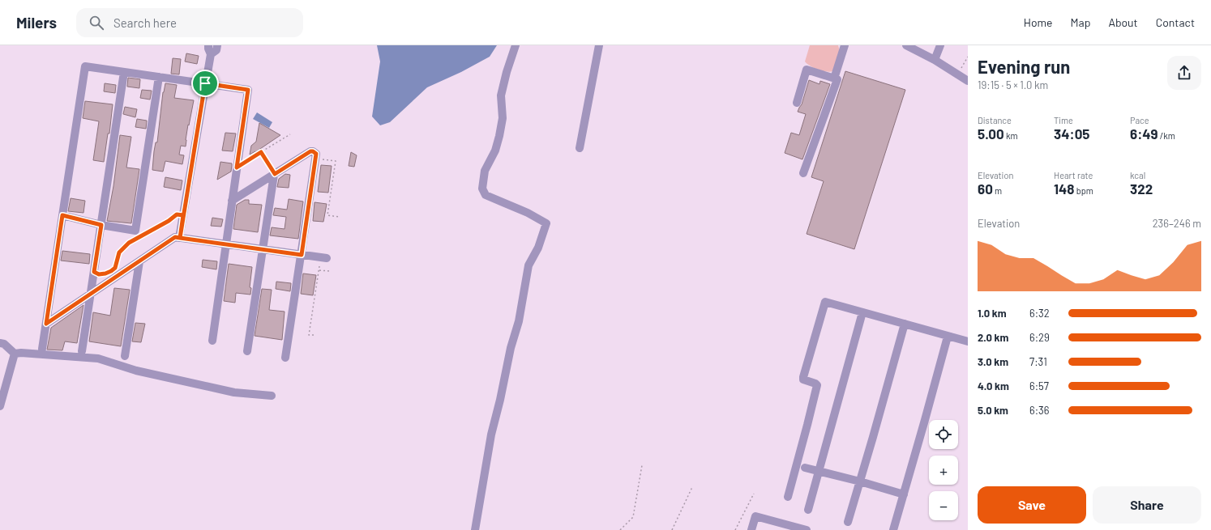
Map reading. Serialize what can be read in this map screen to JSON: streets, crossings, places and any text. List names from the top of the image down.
{
  "page": {
    "header": "Milers",
    "search": "Search here",
    "nav": [
      "Home",
      "Map",
      "About",
      "Contact"
    ],
    "heading": ["Evening run", "19:15 · 5 × 1.0 km"],
    "stats": [
      ["Distance", "5.00 km"],
      ["Time", "34:05"],
      ["Pace", "6:49 /km"],
      ["Elevation", "60 m"],
      ["Heart rate", "148 bpm"],
      ["kcal", "322"]
    ],
    "chart": ["Elevation", "236–246 m"],
    "list": [
      {
        "name": "1.0 km",
        "note": "6:32"
      },
      {
        "name": "2.0 km",
        "note": "6:29"
      },
      {
        "name": "3.0 km",
        "note": "7:31"
      },
      {
        "name": "4.0 km",
        "note": "6:57"
      },
      {
        "name": "5.0 km",
        "note": "6:36"
      }
    ],
    "map_buttons": ["+", "−"],
    "buttons": ["Save", "Share"]
  }
}
